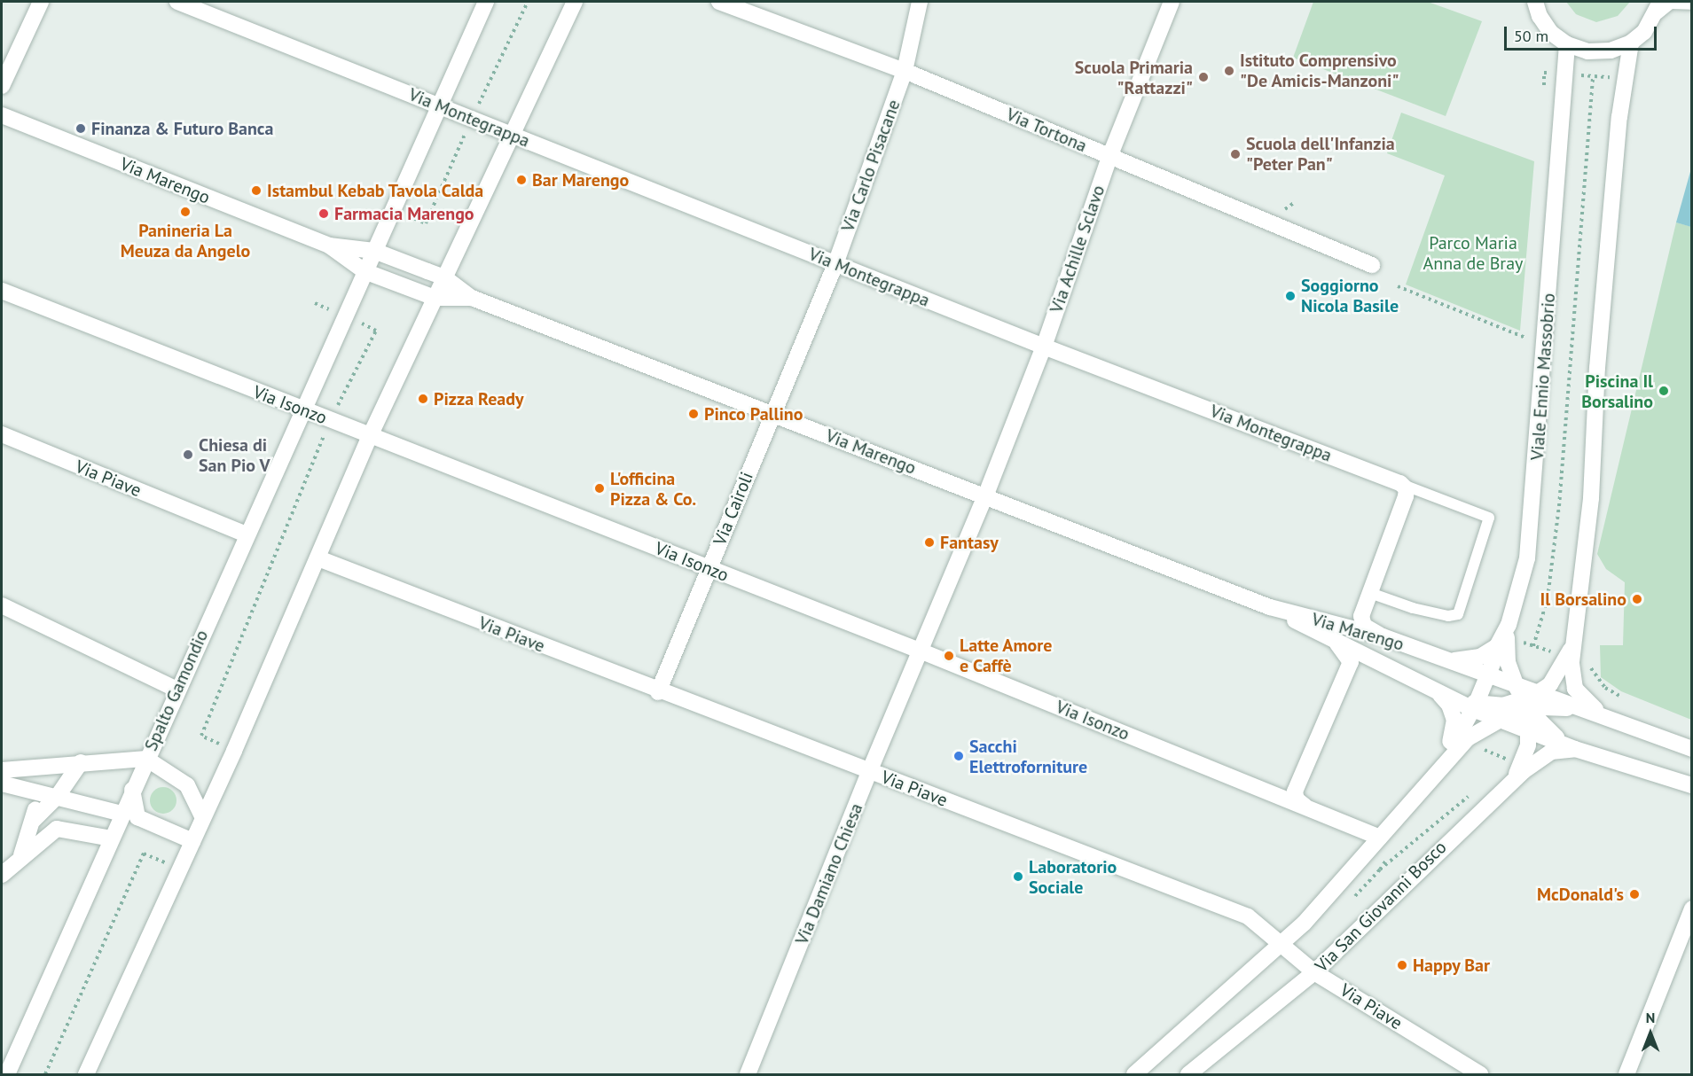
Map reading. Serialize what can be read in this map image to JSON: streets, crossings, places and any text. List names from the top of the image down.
{
  "streets": {
    "street": [
      "Via Montegrappa",
      "Via Tortona",
      "Via Carlo Pisacane",
      "Via Marengo",
      "Via Achille Sclavo",
      "Viale Ennio Massobrio",
      "Via Isonzo",
      "Via Piave",
      "Via Cairoli",
      "Spalto Gamondio",
      "Via Damiano Chiesa",
      "Via San Giovanni Bosco"
    ]
  },
  "crossings": [
    ["Via Montegrappa", "Via Carlo Pisacane"],
    ["Via Montegrappa", "Via Achille Sclavo"],
    ["Via Montegrappa", "Spalto Gamondio"],
    ["Via Tortona", "Via Carlo Pisacane"],
    ["Via Tortona", "Via Achille Sclavo"],
    ["Via Carlo Pisacane", "Via Marengo"],
    ["Via Carlo Pisacane", "Via Cairoli"],
    ["Via Marengo", "Via Achille Sclavo"],
    ["Via Marengo", "Viale Ennio Massobrio"],
    ["Via Marengo", "Via Cairoli"],
    ["Via Marengo", "Via Damiano Chiesa"],
    ["Via Marengo", "Via San Giovanni Bosco"],
    ["Via Achille Sclavo", "Via Damiano Chiesa"],
    ["Via Isonzo", "Via Cairoli"],
    ["Via Isonzo", "Spalto Gamondio"],
    ["Via Isonzo", "Via Damiano Chiesa"],
    ["Via Piave", "Via Cairoli"],
    ["Via Piave", "Spalto Gamondio"],
    ["Via Piave", "Via Damiano Chiesa"],
    ["Via Piave", "Via San Giovanni Bosco"]
  ],
  "parks": ["Parco Maria Anna de Bray"],
  "places": [
    "Istituto Comprensivo \"De Amicis-Manzoni\"",
    "Scuola Primaria \"Rattazzi\"",
    "Finanza & Futuro Banca",
    "Scuola dell'Infanzia \"Peter Pan\"",
    "Bar Marengo",
    "Istambul Kebab Tavola Calda",
    "Panineria La Meuza da Angelo",
    "Farmacia Marengo",
    "Soggiorno Nicola Basile",
    "Piscina Il Borsalino",
    "Pizza Ready",
    "Pinco Pallino",
    "Chiesa di San Pio V",
    "L'officina Pizza & Co.",
    "Fantasy",
    "Il Borsalino",
    "Latte Amore e Caffè",
    "Sacchi Elettroforniture",
    "Laboratorio Sociale",
    "McDonald's",
    "Happy Bar"
  ],
  "scale_bar": "50 m",
  "north": "top"
}
